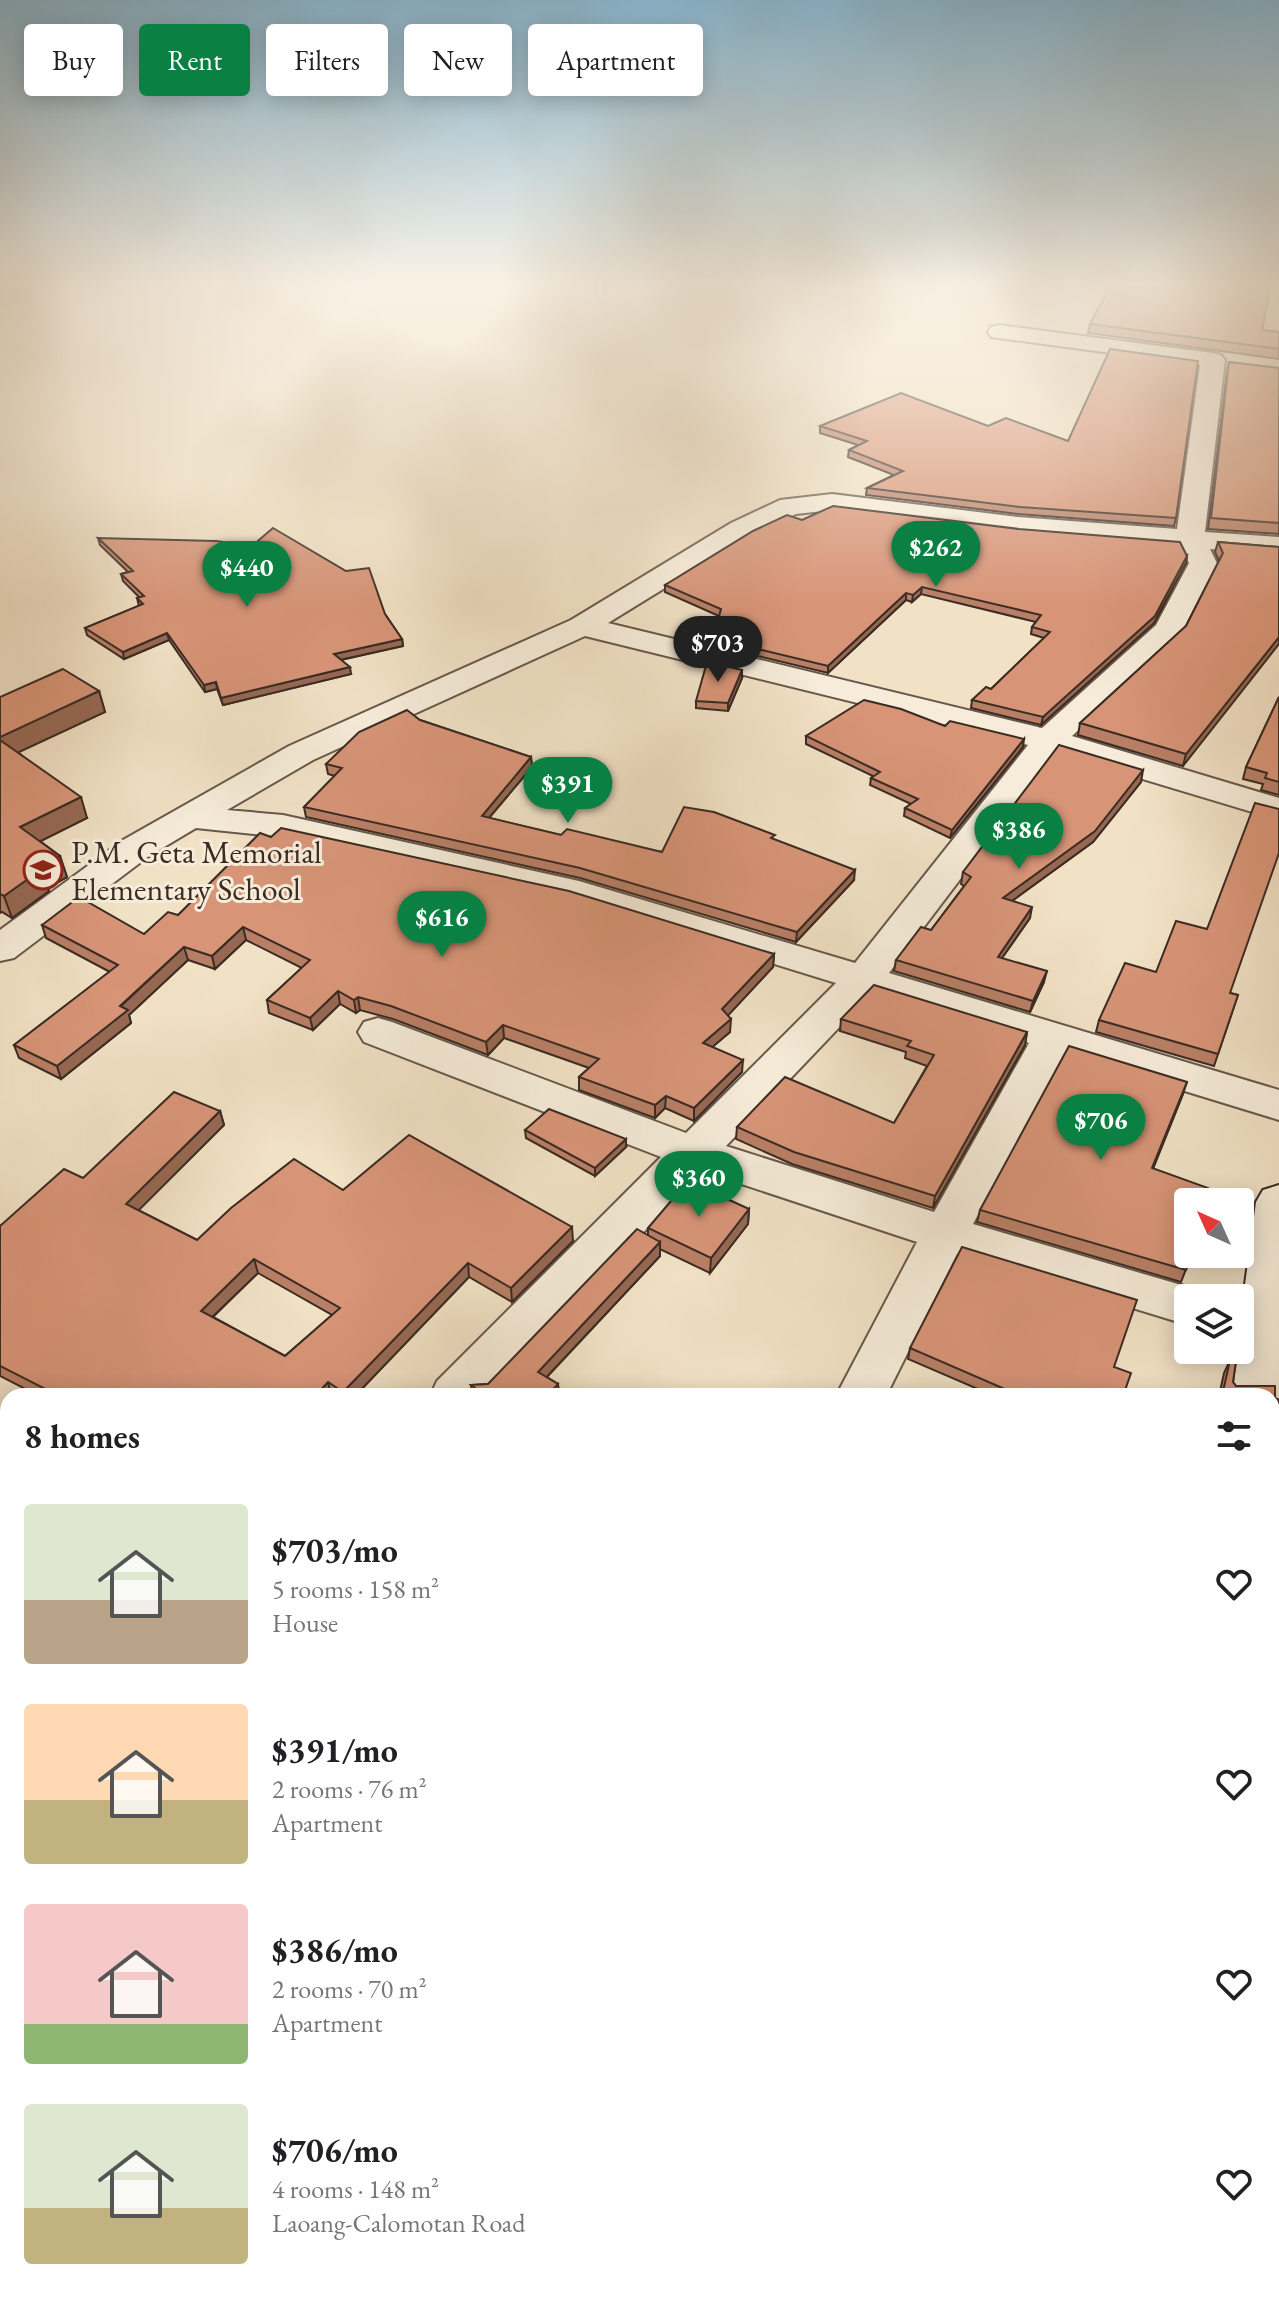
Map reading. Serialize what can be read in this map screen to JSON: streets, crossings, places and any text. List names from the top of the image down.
{
  "places": {
    "school or university": ["P.M. Geta Memorial Elementary School"]
  },
  "north": "top left",
  "page": {
    "chip": [
      "Buy",
      "Rent",
      "Filters",
      "New",
      "Apartment"
    ],
    "price": [
      "$262",
      "$440",
      "$703",
      "$391",
      "$386",
      "$616",
      "$706",
      "$360"
    ],
    "heading": "8 homes",
    "list": [
      {
        "name": "$703/mo",
        "note": "5 rooms · 158 m² · House"
      },
      {
        "name": "$391/mo",
        "note": "2 rooms · 76 m² · Apartment"
      },
      {
        "name": "$386/mo",
        "note": "2 rooms · 70 m² · Apartment"
      },
      {
        "name": "$706/mo",
        "note": "4 rooms · 148 m² · Laoang-Calomotan Road"
      }
    ]
  }
}
